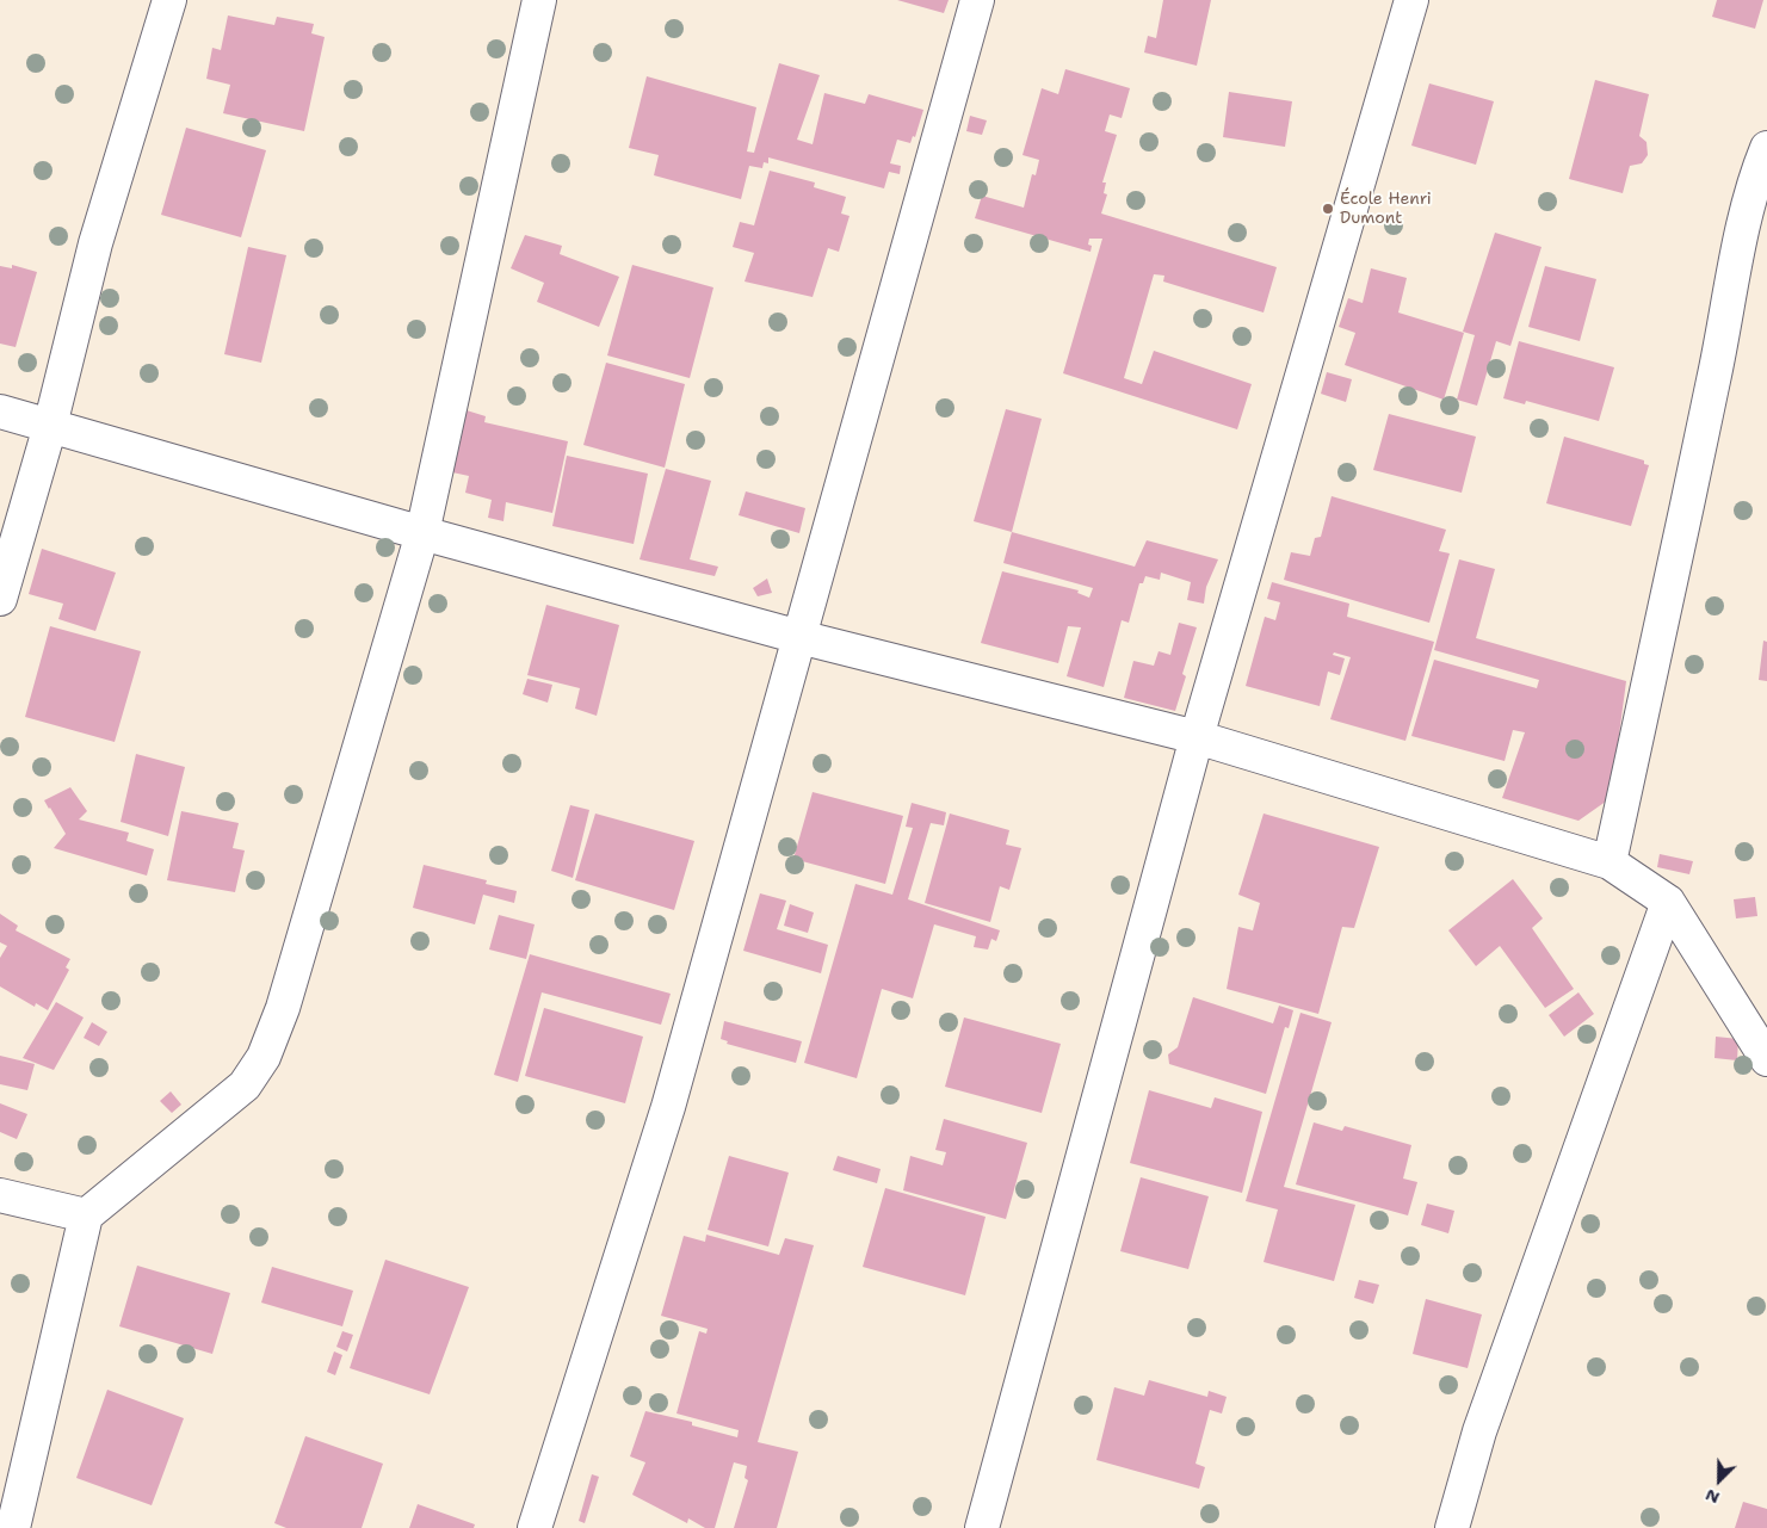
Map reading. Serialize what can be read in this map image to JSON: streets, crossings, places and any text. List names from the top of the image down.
{
  "places": ["École Henri Dumont"],
  "north": "bottom left"
}
